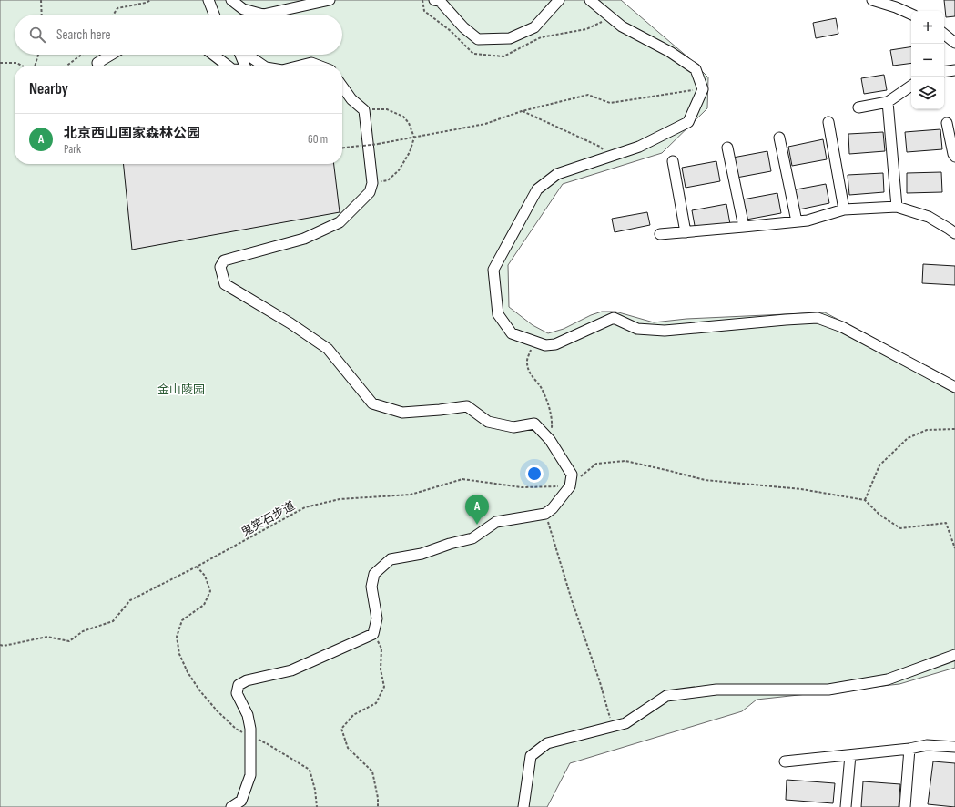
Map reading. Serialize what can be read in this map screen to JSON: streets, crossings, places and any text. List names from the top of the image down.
{
  "streets": {
    "path": ["鬼笑石步道"]
  },
  "parks": ["金山陵园"],
  "page": {
    "map_buttons": ["+", "−"],
    "search": "Search here",
    "heading": "Nearby",
    "list": [
      {
        "mark": "A",
        "name": "北京西山国家森林公园",
        "note": "Park",
        "value": "60 m"
      }
    ],
    "pins": "A"
  }
}
